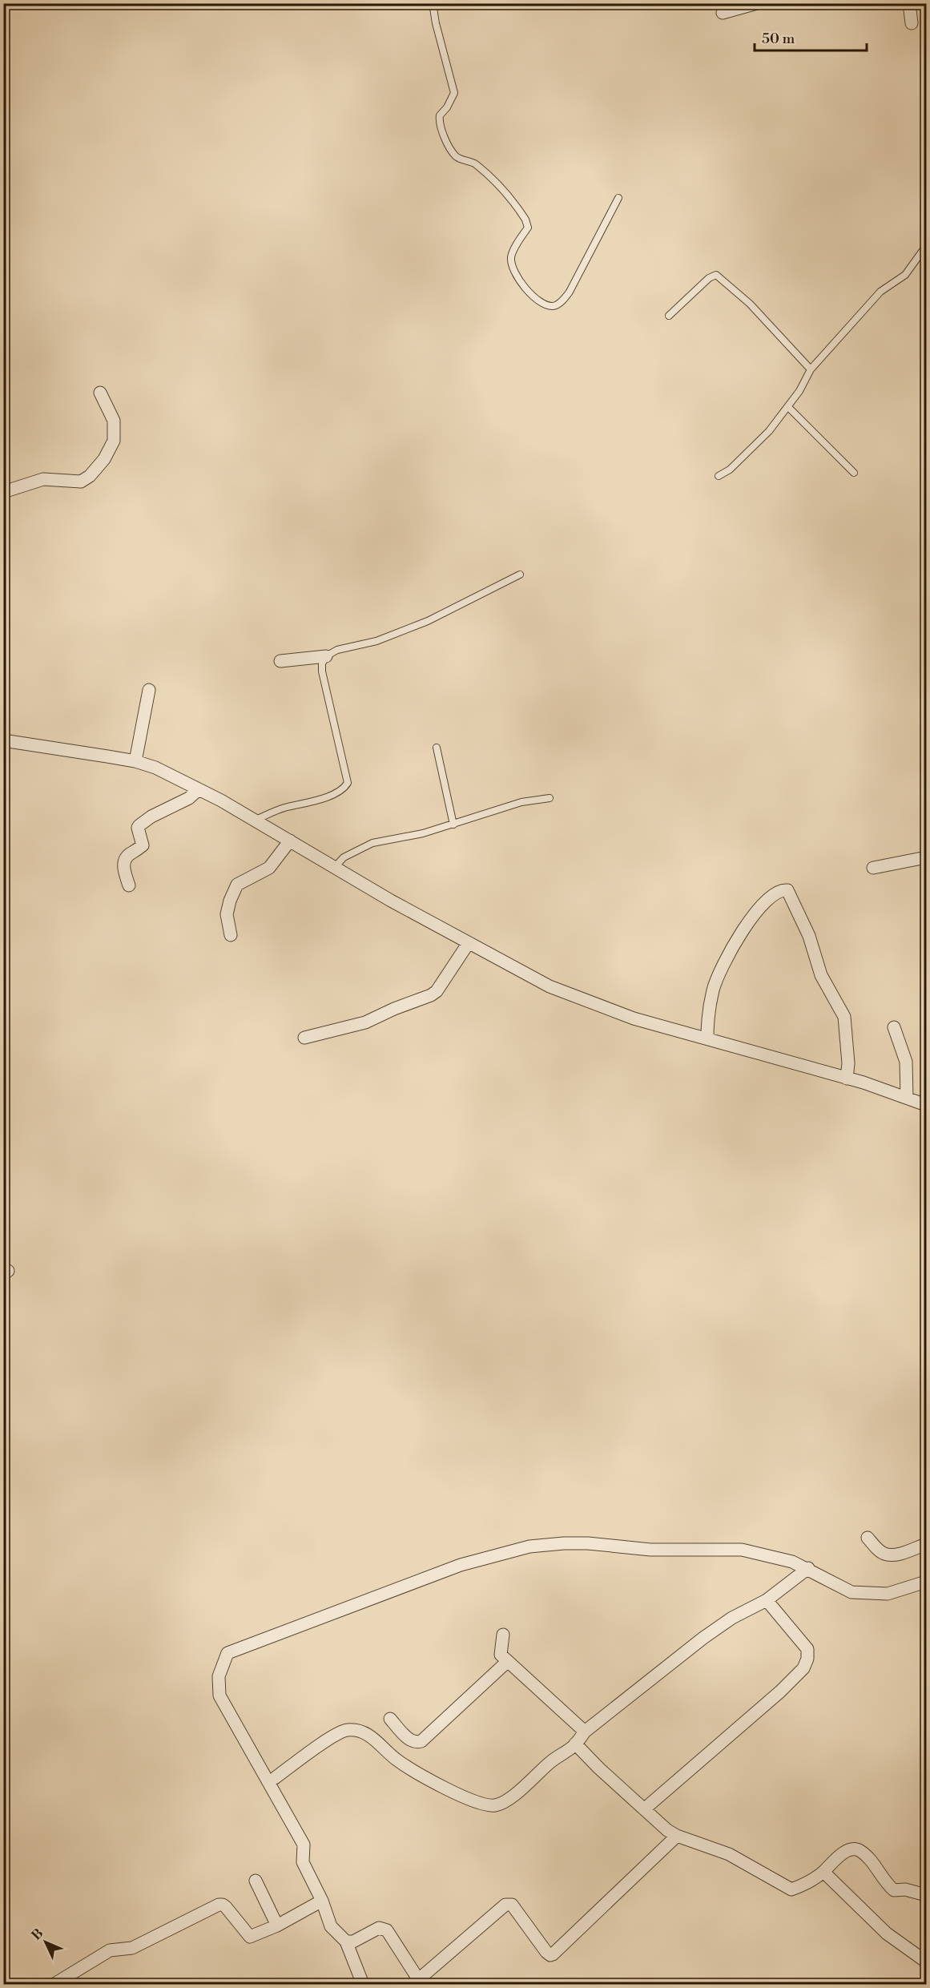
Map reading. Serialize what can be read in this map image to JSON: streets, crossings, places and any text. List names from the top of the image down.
{
  "scale_bar": "50 m",
  "north": "top left"
}
